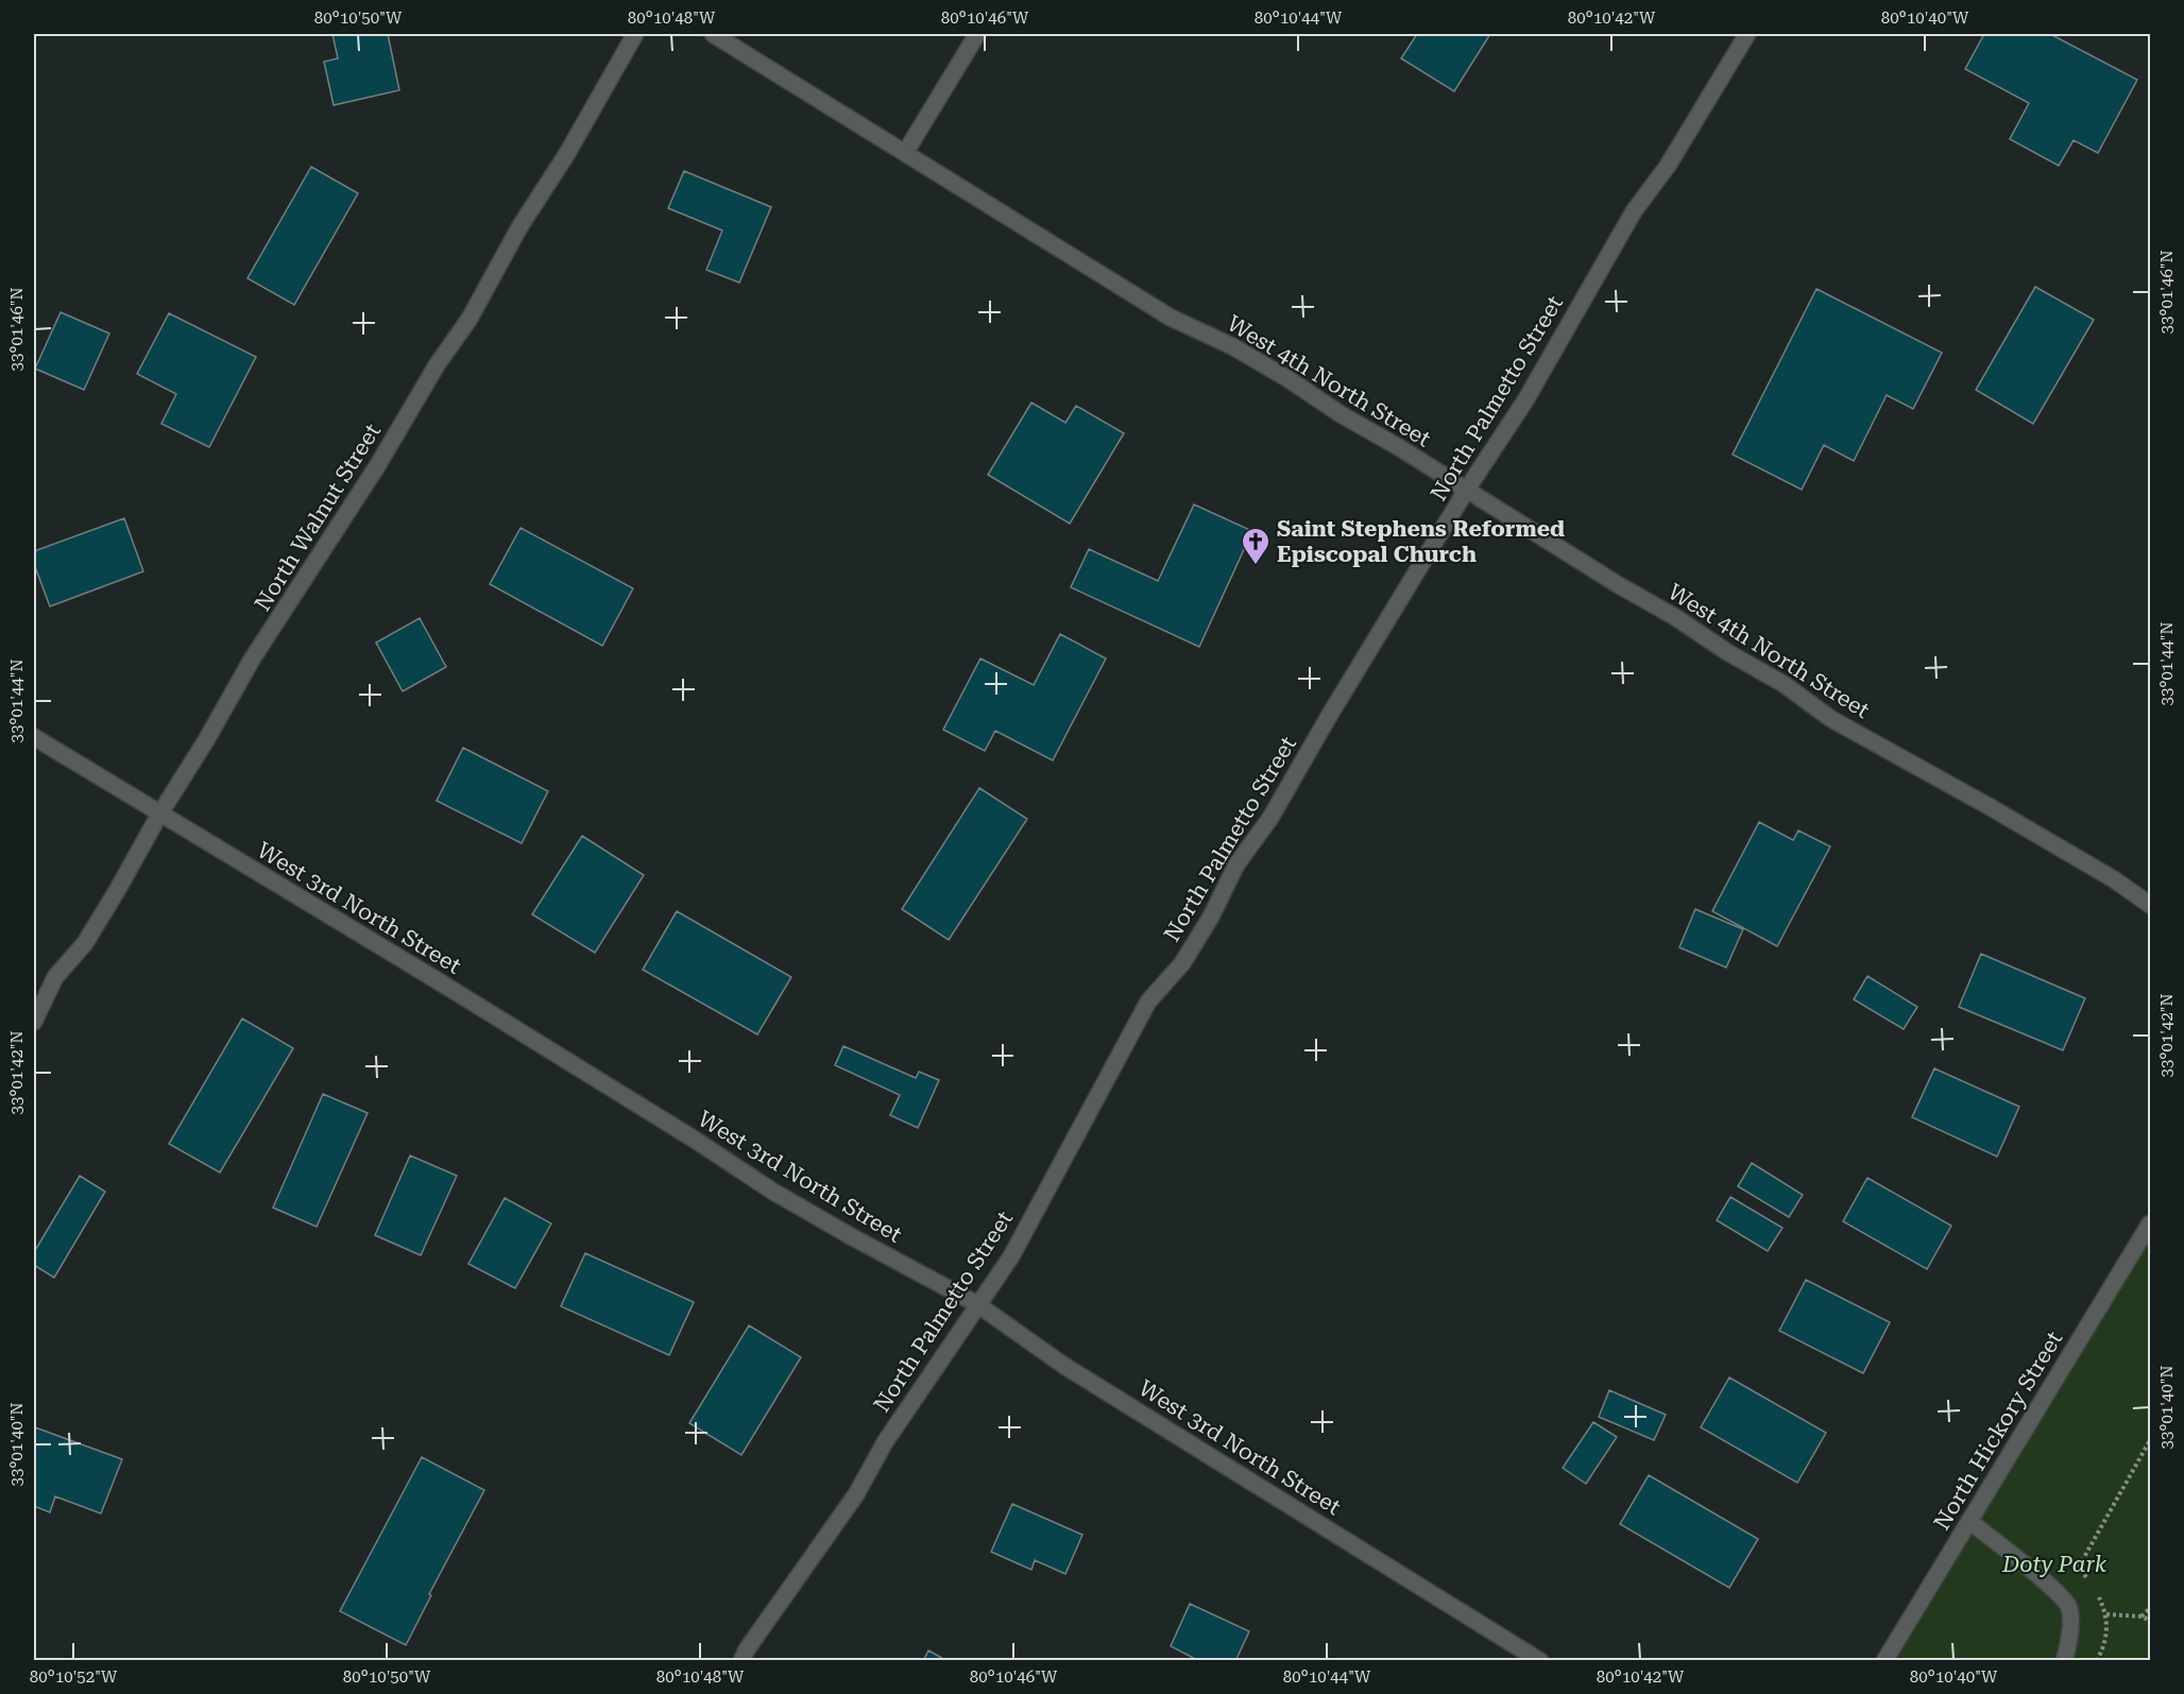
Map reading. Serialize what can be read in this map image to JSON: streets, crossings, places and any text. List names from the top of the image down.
{
  "streets": {
    "street": [
      "West 4th North Street",
      "North Palmetto Street",
      "North Walnut Street",
      "West 3rd North Street",
      "North Hickory Street"
    ]
  },
  "crossings": [
    ["West 4th North Street", "North Palmetto Street"],
    ["North Palmetto Street", "West 3rd North Street"],
    ["North Walnut Street", "West 3rd North Street"]
  ],
  "parks": ["Doty Park"],
  "places": {
    "church": ["Saint Stephens Reformed Episcopal Church"]
  },
  "coordinates": [
    "80°10'50\"W",
    "80°10'48\"W",
    "80°10'46\"W",
    "80°10'44\"W",
    "80°10'42\"W",
    "80°10'40\"W",
    "33°01'46\"N",
    "33°01'44\"N",
    "33°01'42\"N",
    "33°01'40\"N",
    "80°10'52\"W"
  ]
}
